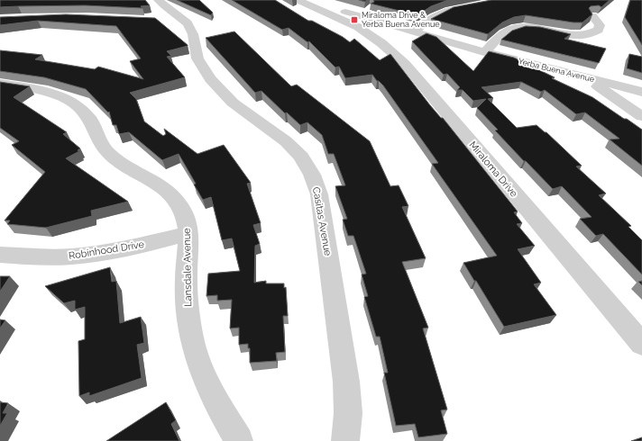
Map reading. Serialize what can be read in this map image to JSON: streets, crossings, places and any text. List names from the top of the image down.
{
  "streets": {
    "street": [
      "Yerba Buena Avenue",
      "Miraloma Drive",
      "Casitas Avenue",
      "Robinhood Drive",
      "Lansdale Avenue"
    ]
  },
  "crossings": [
    ["Yerba Buena Avenue", "Miraloma Drive"],
    ["Robinhood Drive", "Lansdale Avenue"]
  ],
  "places": {
    "transit": ["Miraloma Drive & Yerba Buena Avenue"]
  }
}
